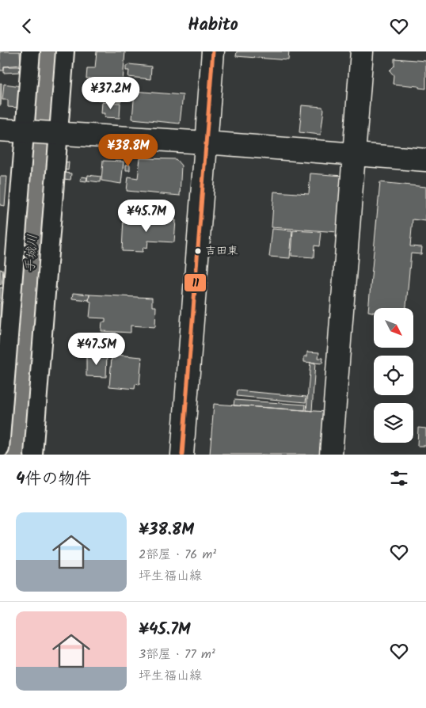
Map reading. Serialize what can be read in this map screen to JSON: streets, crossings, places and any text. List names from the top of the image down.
{
  "water": ["手城川"],
  "places": ["吉田東"],
  "lines": ["transit line 11"],
  "north": "bottom right",
  "page": {
    "header": "Habito",
    "price": [
      "¥37.2M",
      "¥38.8M",
      "¥45.7M",
      "¥47.5M"
    ],
    "heading": "4件の物件",
    "list": [
      {
        "name": "¥38.8M",
        "note": "2部屋 · 76 m² · 坪生福山線"
      },
      {
        "name": "¥45.7M",
        "note": "3部屋 · 77 m² · 坪生福山線"
      }
    ]
  }
}
